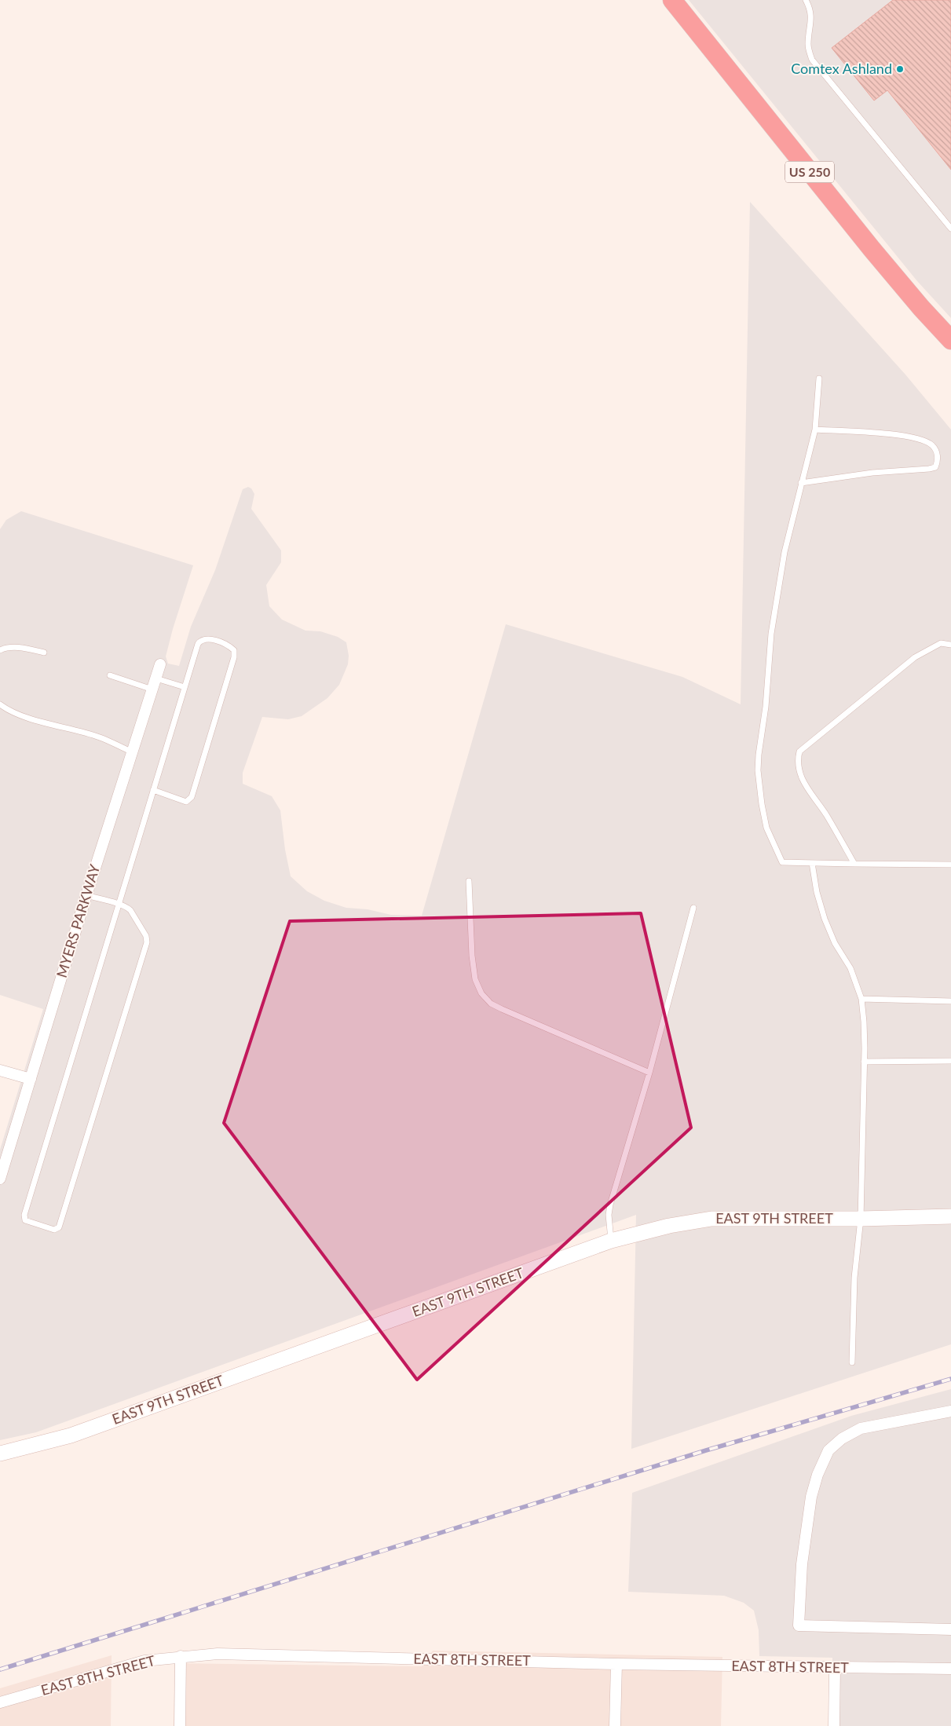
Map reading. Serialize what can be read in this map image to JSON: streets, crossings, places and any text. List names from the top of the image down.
{
  "streets": {
    "highway": ["US 250"],
    "street": ["MYERS PARKWAY", "EAST 9TH STREET", "EAST 8TH STREET"]
  },
  "places": ["Comtex Ashland"]
}
